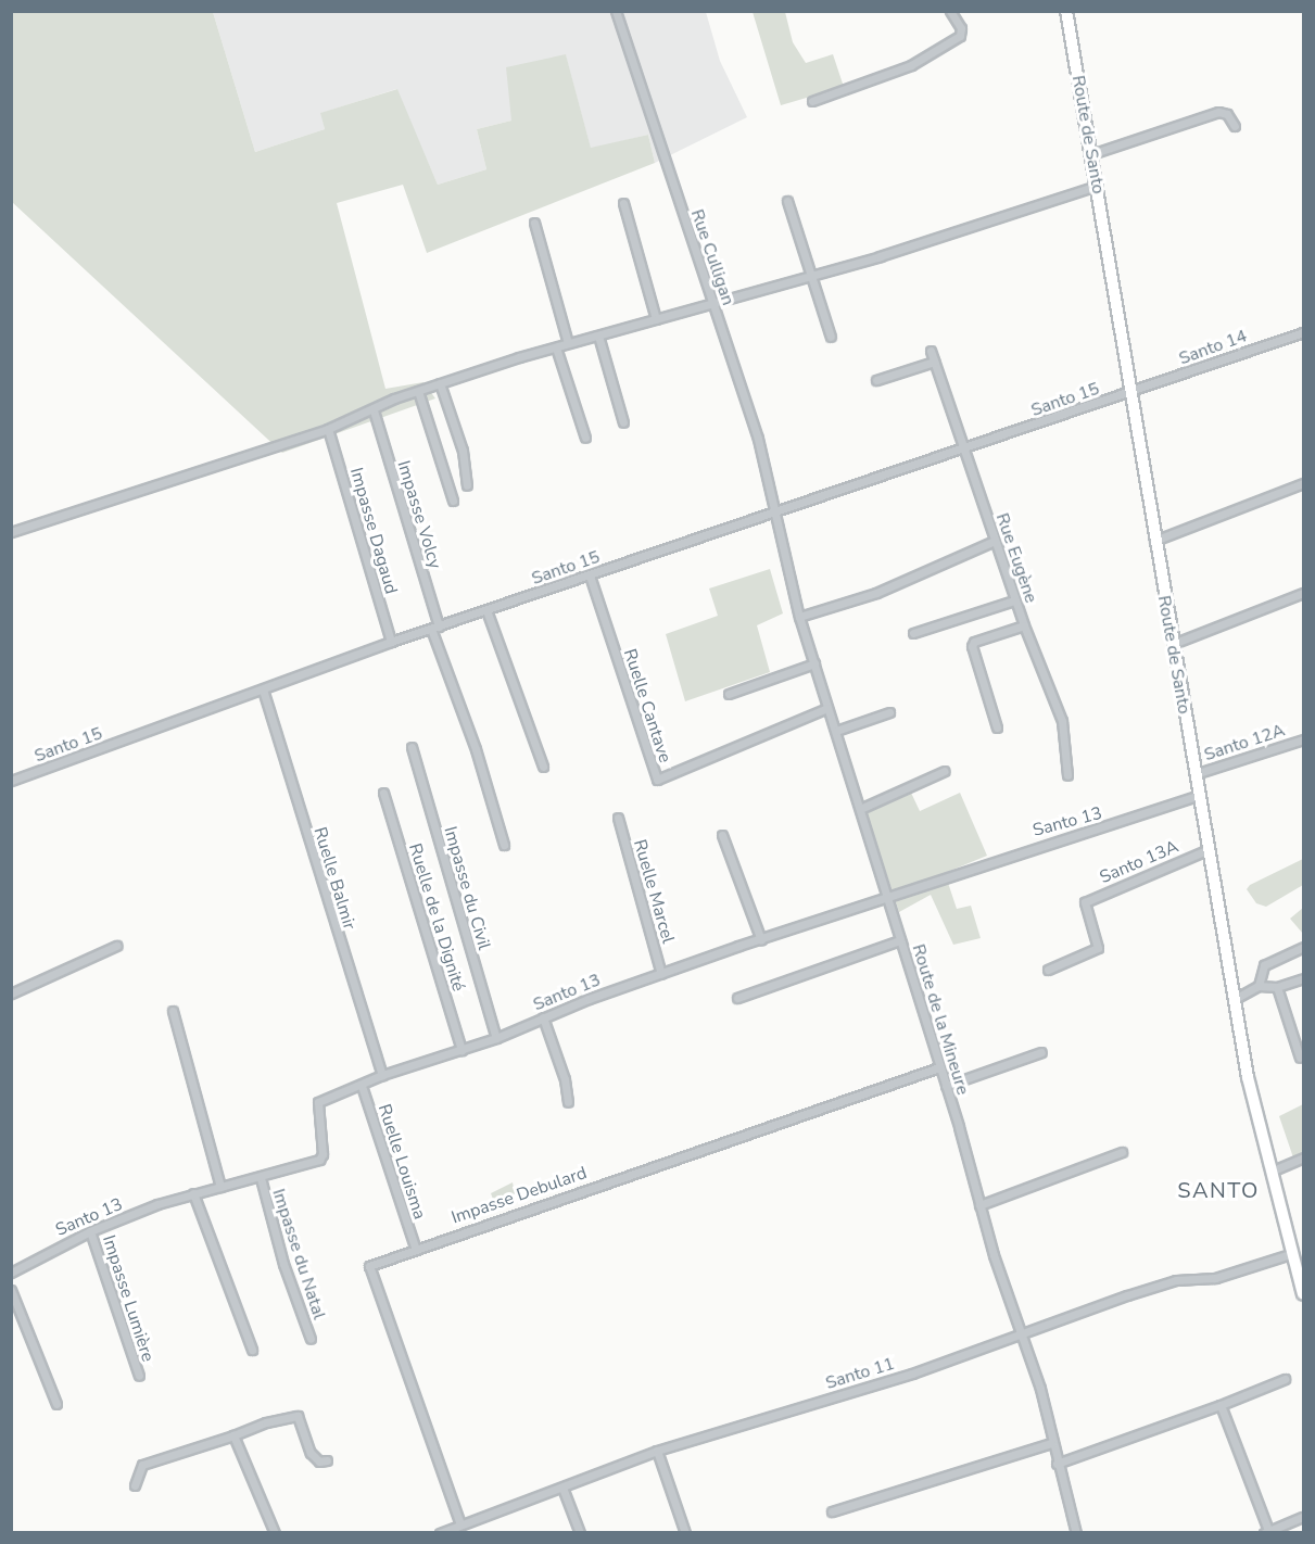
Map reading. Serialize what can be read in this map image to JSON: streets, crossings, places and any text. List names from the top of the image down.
{
  "streets": {
    "main road": ["Route de Santo"],
    "street": [
      "Rue Culligan",
      "Santo 14",
      "Santo 15",
      "Impasse Volcy",
      "Impasse Dagaud",
      "Rue Eugène",
      "Ruelle Cantave",
      "Santo 12A",
      "Santo 13",
      "Santo 13A",
      "Ruelle Balmir",
      "Impasse du Civil",
      "Ruelle Marcel",
      "Ruelle de la Dignité",
      "Route de la Mineure",
      "Ruelle Louisma",
      "Impasse Debulard",
      "Impasse du Natal",
      "Impasse Lumière",
      "Santo 11"
    ]
  },
  "crossings": [
    ["Route de Santo", "Santo 14"],
    ["Route de Santo", "Santo 15"],
    ["Route de Santo", "Santo 12A"],
    ["Route de Santo", "Santo 13"],
    ["Route de Santo", "Santo 13A"],
    ["Route de Santo", "Santo 11"],
    ["Rue Culligan", "Santo 15"],
    ["Rue Culligan", "Route de la Mineure"],
    ["Santo 14", "Santo 15"],
    ["Santo 15", "Impasse Volcy"],
    ["Santo 15", "Impasse Dagaud"],
    ["Santo 15", "Rue Eugène"],
    ["Santo 15", "Ruelle Cantave"],
    ["Santo 15", "Ruelle Balmir"],
    ["Santo 15", "Route de la Mineure"],
    ["Ruelle Cantave", "Route de la Mineure"],
    ["Santo 13", "Ruelle Balmir"],
    ["Santo 13", "Impasse du Civil"],
    ["Santo 13", "Ruelle Marcel"],
    ["Santo 13", "Ruelle de la Dignité"],
    ["Santo 13", "Route de la Mineure"],
    ["Santo 13", "Ruelle Louisma"],
    ["Santo 13", "Impasse du Natal"],
    ["Santo 13", "Impasse Lumière"],
    ["Route de la Mineure", "Impasse Debulard"],
    ["Route de la Mineure", "Santo 11"],
    ["Ruelle Louisma", "Impasse Debulard"],
    ["Impasse Debulard", "Santo 11"]
  ],
  "districts": ["SANTO"]
}
